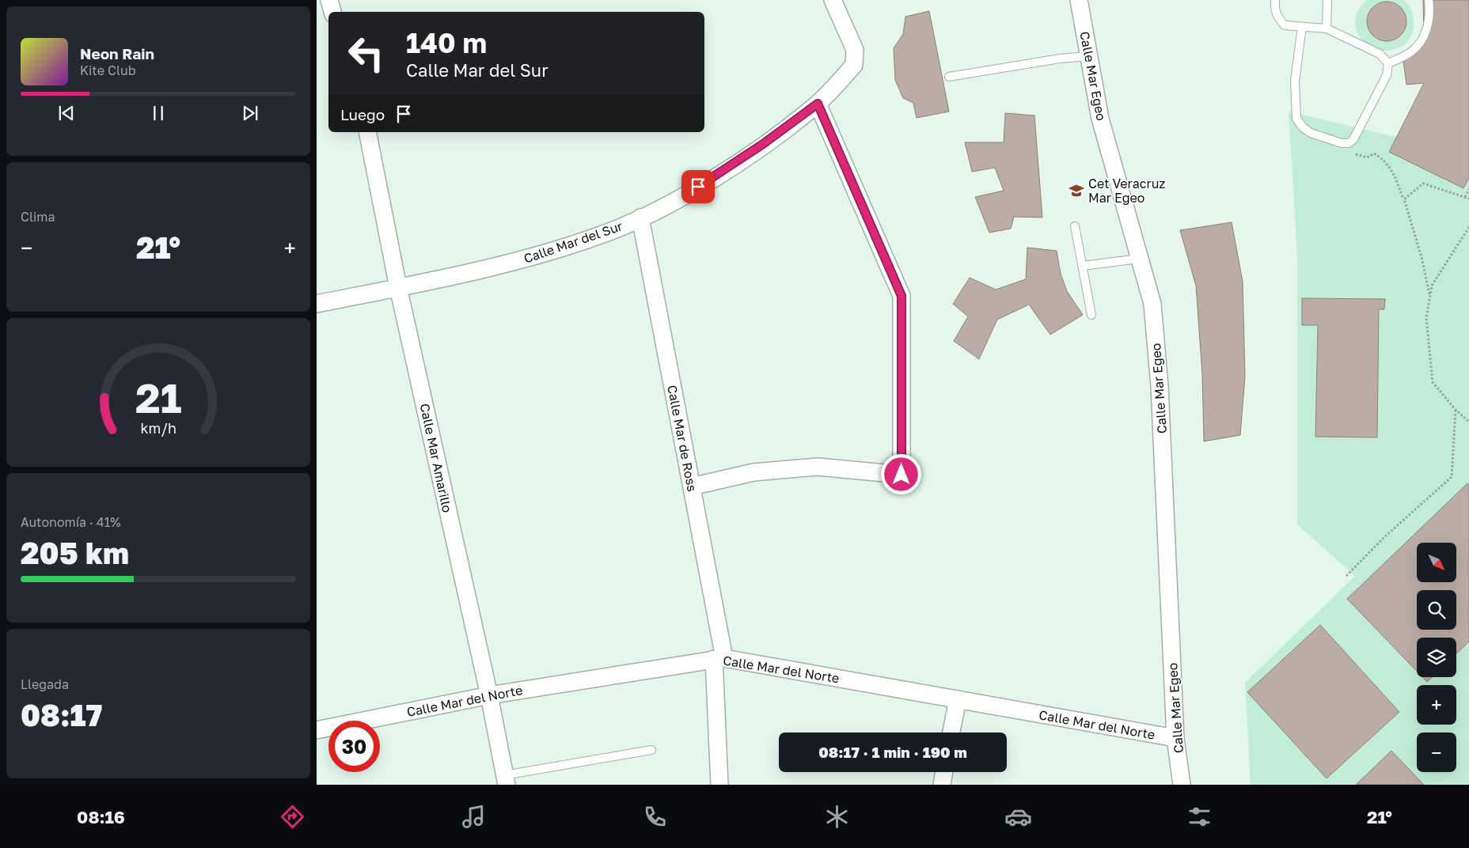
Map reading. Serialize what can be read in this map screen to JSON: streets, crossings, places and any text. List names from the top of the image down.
{
  "streets": {
    "street": [
      "Calle Mar Egeo",
      "Calle Mar del Sur",
      "Calle Mar de Ross",
      "Calle Mar Amarillo",
      "Calle Mar del Norte"
    ]
  },
  "crossings": [
    ["Calle Mar Egeo", "Calle Mar del Norte"],
    ["Calle Mar del Sur", "Calle Mar de Ross"],
    ["Calle Mar del Sur", "Calle Mar Amarillo"],
    ["Calle Mar de Ross", "Calle Mar del Norte"],
    ["Calle Mar Amarillo", "Calle Mar del Norte"]
  ],
  "places": {
    "school or university": ["Cet Veracruz Mar Egeo"]
  },
  "north": "bottom right",
  "page": {
    "turn": ["140 m", "Calle Mar del Sur"],
    "song": ["Neon Rain", "Kite Club"],
    "then": "Luego",
    "tile": [
      "Clima",
      ["Autonomía · 41%", "205 km"],
      ["Llegada", "08:17"]
    ],
    "heat": ["−", "21°", "+"],
    "map_buttons": ["+", "−"],
    "limit": "30",
    "trip": "08:17 · 1 min · 190 m",
    "tabs": ["08:16", "21°"],
    "gauge": ["21", "km/h"]
  }
}
